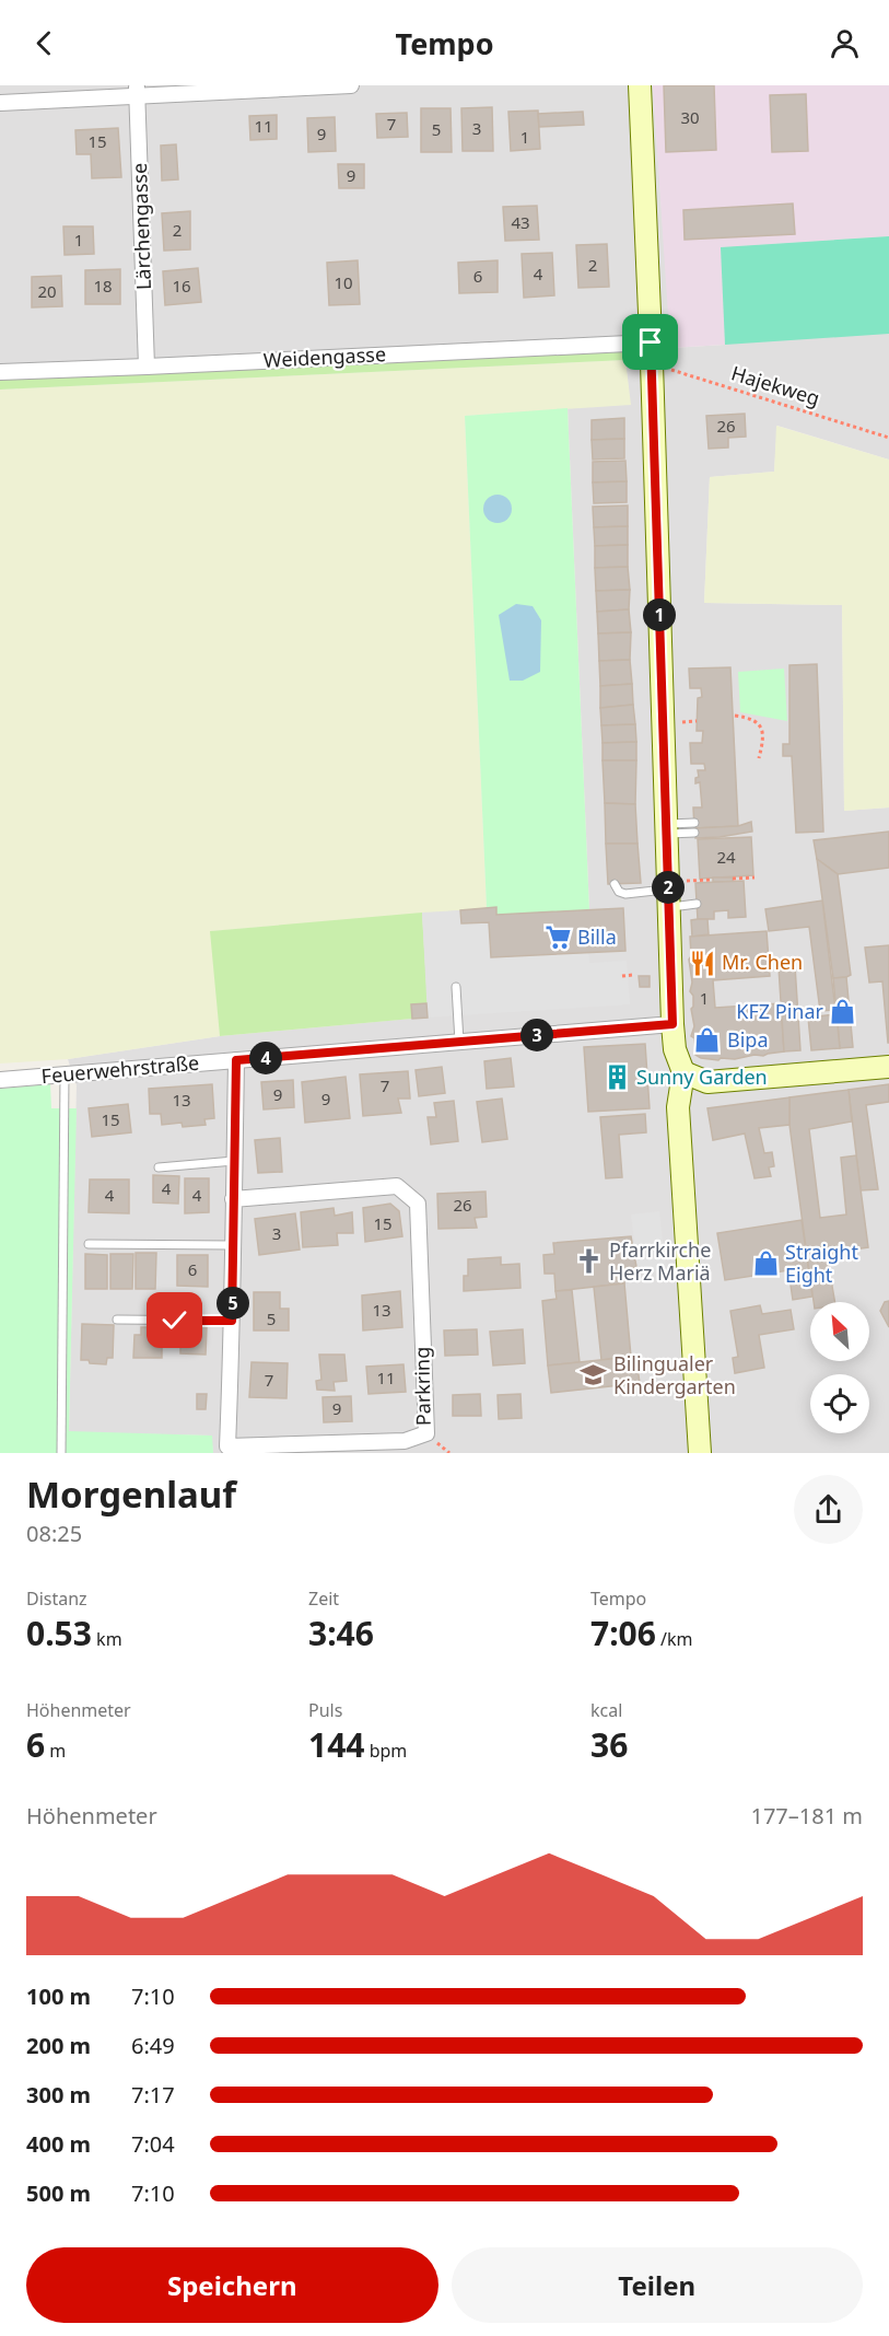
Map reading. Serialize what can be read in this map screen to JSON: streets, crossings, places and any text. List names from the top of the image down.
{
  "streets": {
    "street": [
      "Lärchengasse",
      "Weidengasse",
      "Feuerwehrstraße",
      "Parkring"
    ],
    "path": ["Hajekweg"]
  },
  "crossings": [
    ["Lärchengasse", "Weidengasse"],
    ["Weidengasse", "Hajekweg"],
    ["Feuerwehrstraße", "Parkring"]
  ],
  "places": {
    "supermarket": ["Billa"],
    "restaurant": ["Mr. Chen"],
    "shop": ["KFZ Pinar", "Bipa", "Straight Eight"],
    "building": ["Sunny Garden"],
    "church": ["Pfarrkirche Herz Mariä"],
    "school or university": ["Bilingualer Kindergarten"]
  },
  "house_numbers": [
    "30",
    "7",
    "11",
    "3",
    "5",
    "9",
    "1",
    "15",
    "9",
    "43",
    "2",
    "1",
    "2",
    "4",
    "6",
    "10",
    "18",
    "16",
    "20",
    "26",
    "24",
    "1",
    "7",
    "9",
    "9",
    "13",
    "15",
    "4",
    "4",
    "4",
    "26",
    "15",
    "3",
    "6",
    "13",
    "5",
    "11",
    "7",
    "9"
  ],
  "north": "top left",
  "page": {
    "header": "Tempo",
    "pins": [
      "1",
      "2",
      "3",
      "4",
      "5"
    ],
    "heading": ["Morgenlauf", "08:25"],
    "stats": [
      ["Distanz", "0.53 km"],
      ["Zeit", "3:46"],
      ["Tempo", "7:06 /km"],
      ["Höhenmeter", "6 m"],
      ["Puls", "144 bpm"],
      ["kcal", "36"]
    ],
    "chart": ["Höhenmeter", "177–181 m"],
    "list": [
      {
        "name": "100 m",
        "note": "7:10"
      },
      {
        "name": "200 m",
        "note": "6:49"
      },
      {
        "name": "300 m",
        "note": "7:17"
      },
      {
        "name": "400 m",
        "note": "7:04"
      },
      {
        "name": "500 m",
        "note": "7:10"
      }
    ],
    "buttons": ["Speichern", "Teilen"]
  }
}
